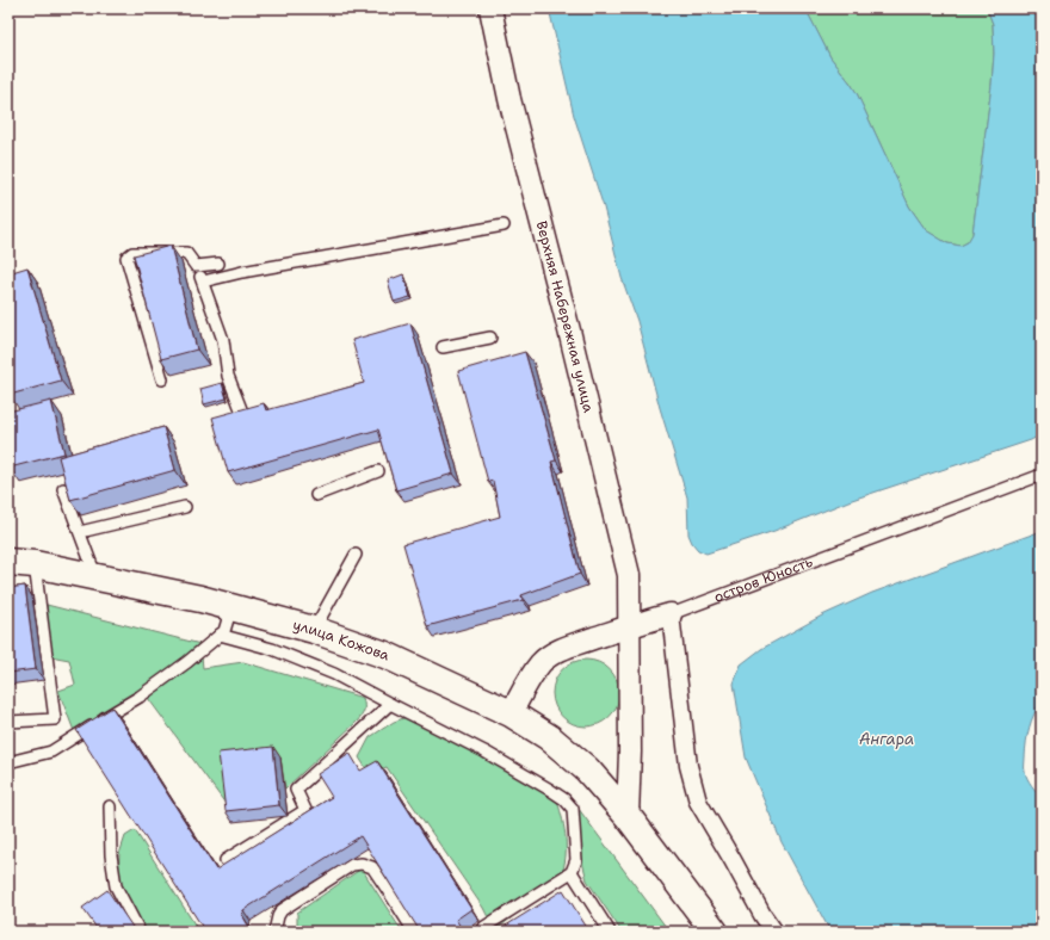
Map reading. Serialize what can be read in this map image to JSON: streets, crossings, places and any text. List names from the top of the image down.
{
  "streets": {
    "street": ["Верхняя Набережная улица", "остров Юность", "улица Кожова"]
  },
  "crossings": [
    ["Верхняя Набережная улица", "остров Юность"],
    ["Верхняя Набережная улица", "улица Кожова"],
    ["остров Юность", "улица Кожова"]
  ],
  "water": ["Ангара"]
}
